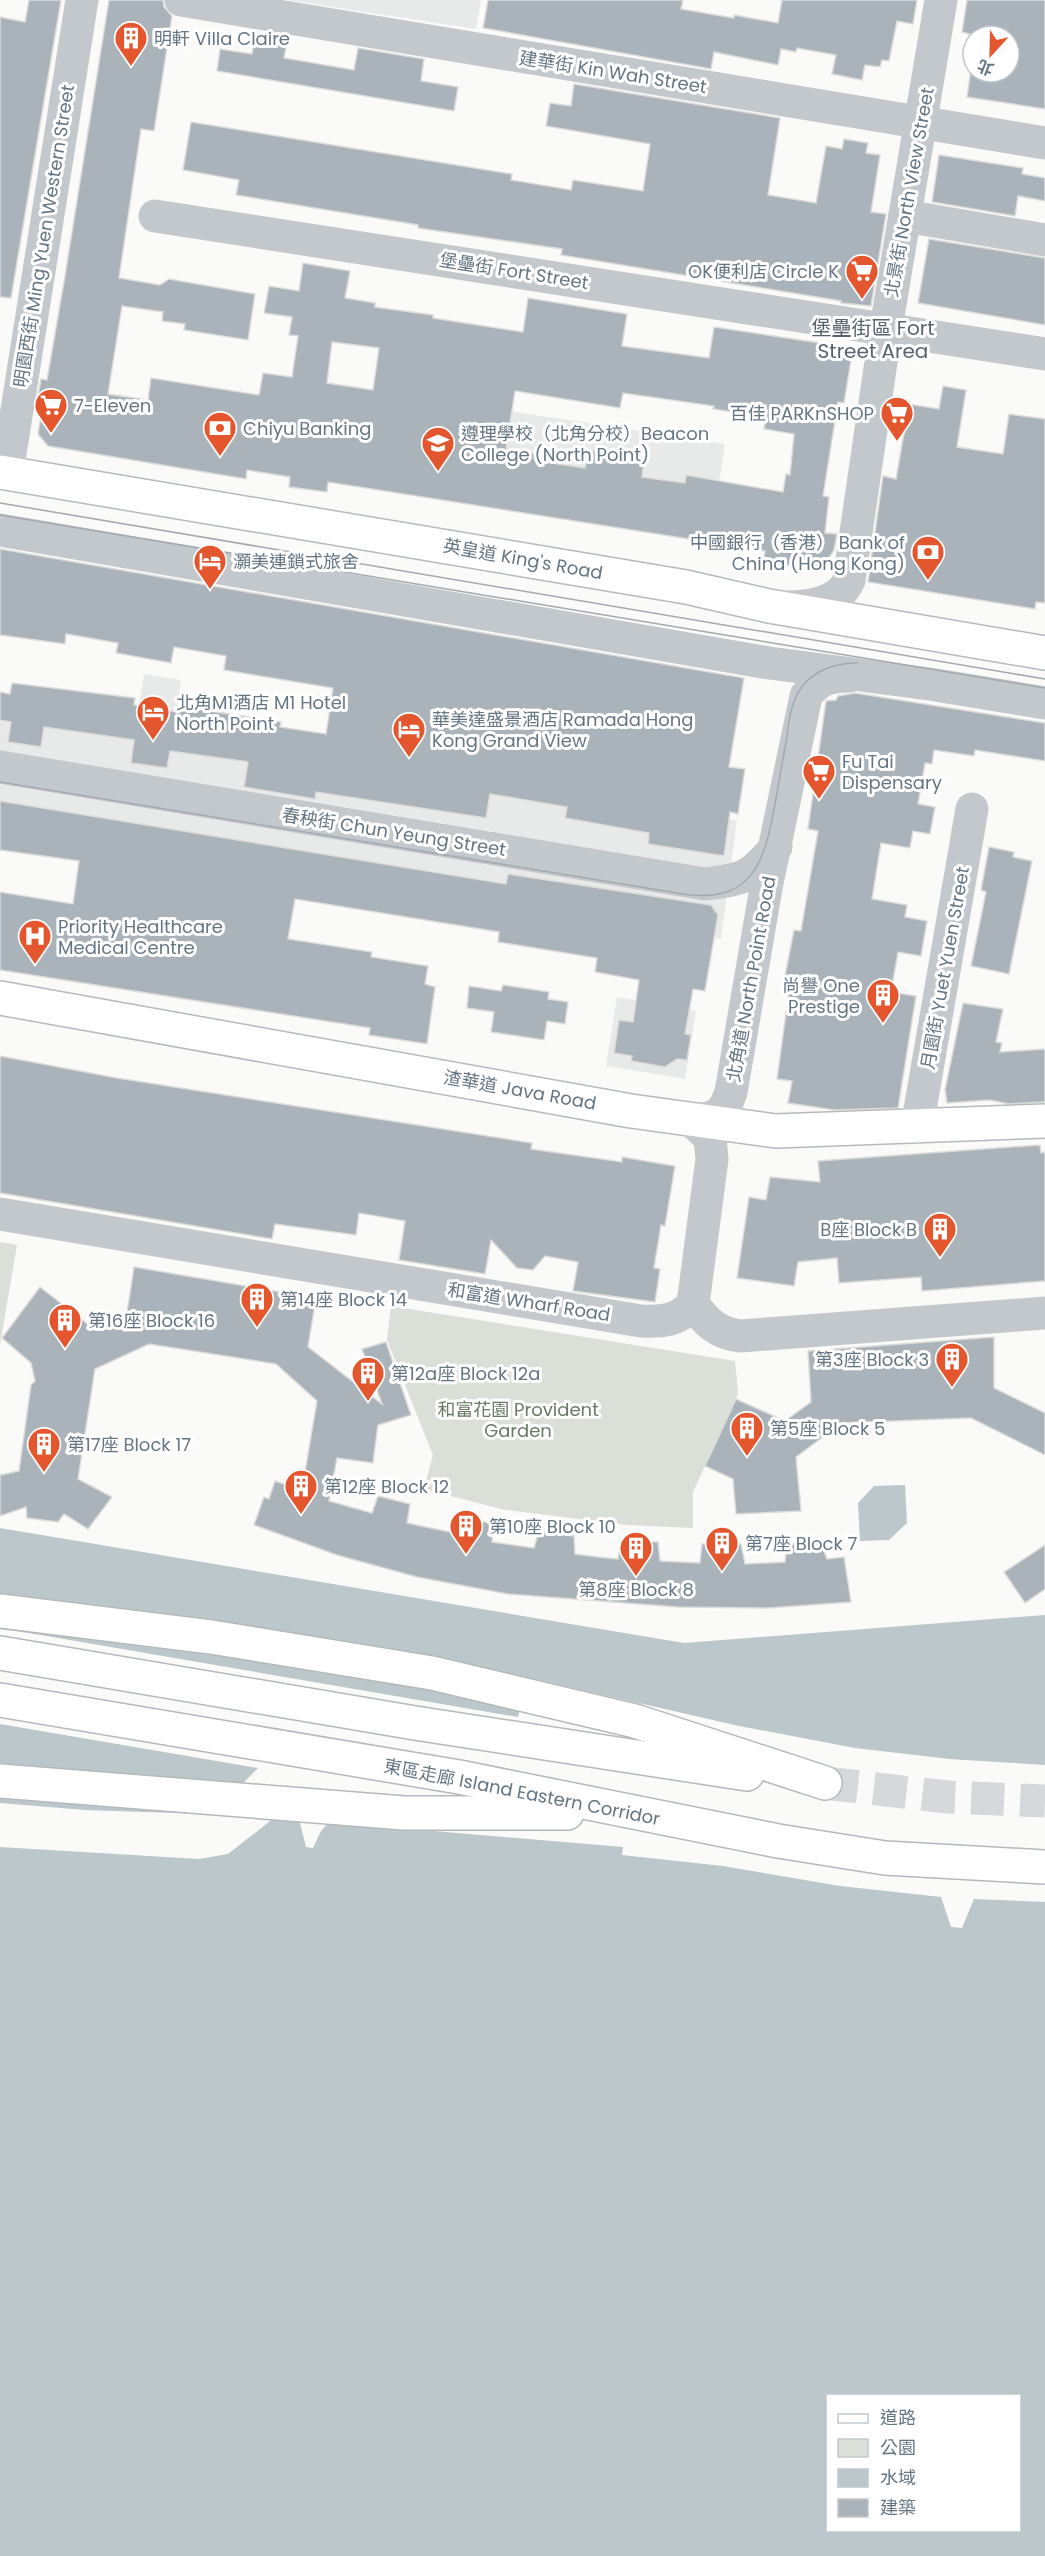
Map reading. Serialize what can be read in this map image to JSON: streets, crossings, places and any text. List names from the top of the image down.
{
  "streets": {
    "main road": ["英皇道 King's Road", "渣華道 Java Road", "東區走廊 Island Eastern Corridor"],
    "street": [
      "建華街 Kin Wah Street",
      "北景街 North View Street",
      "明園西街 Ming Yuen Western Street",
      "堡壘街 Fort Street",
      "春秧街 Chun Yeung Street",
      "月園街 Yuet Yuen Street",
      "北角道 North Point Road",
      "和富道 Wharf Road"
    ]
  },
  "crossings": [
    ["建華街 Kin Wah Street", "北景街 North View Street"],
    ["北景街 North View Street", "堡壘街 Fort Street"],
    ["北景街 North View Street", "英皇道 King's Road"],
    ["明園西街 Ming Yuen Western Street", "英皇道 King's Road"],
    ["春秧街 Chun Yeung Street", "北角道 North Point Road"],
    ["月園街 Yuet Yuen Street", "渣華道 Java Road"],
    ["北角道 North Point Road", "渣華道 Java Road"]
  ],
  "districts": ["堡壘街區 Fort Street Area"],
  "parks": ["和富花園 Provident Garden"],
  "places": {
    "building": [
      "明軒 Villa Claire",
      "尚譽 One Prestige",
      "B座 Block B",
      "第14座 Block 14",
      "第16座 Block 16",
      "第3座 Block 3",
      "第12a座 Block 12a",
      "第5座 Block 5",
      "第17座 Block 17",
      "第12座 Block 12",
      "第10座 Block 10",
      "第7座 Block 7",
      "第8座 Block 8"
    ],
    "supermarket": [
      "OK便利店 Circle K",
      "7-Eleven",
      "百佳 PARKnSHOP",
      "Fu Tai Dispensary"
    ],
    "bank": ["Chiyu Banking", "中國銀行（香港） Bank of China (Hong Kong)"],
    "school or university": ["遵理學校（北角分校）Beacon College (North Point)"],
    "hotel": ["灝美連鎖式旅舍", "北角M1酒店 M1 Hotel North Point", "華美達盛景酒店 Ramada Hong Kong Grand View"],
    "hospital": ["Priority Healthcare Medical Centre"]
  },
  "legend": [
    "道路",
    "公園",
    "水域",
    "建築"
  ],
  "north": "bottom"
}
